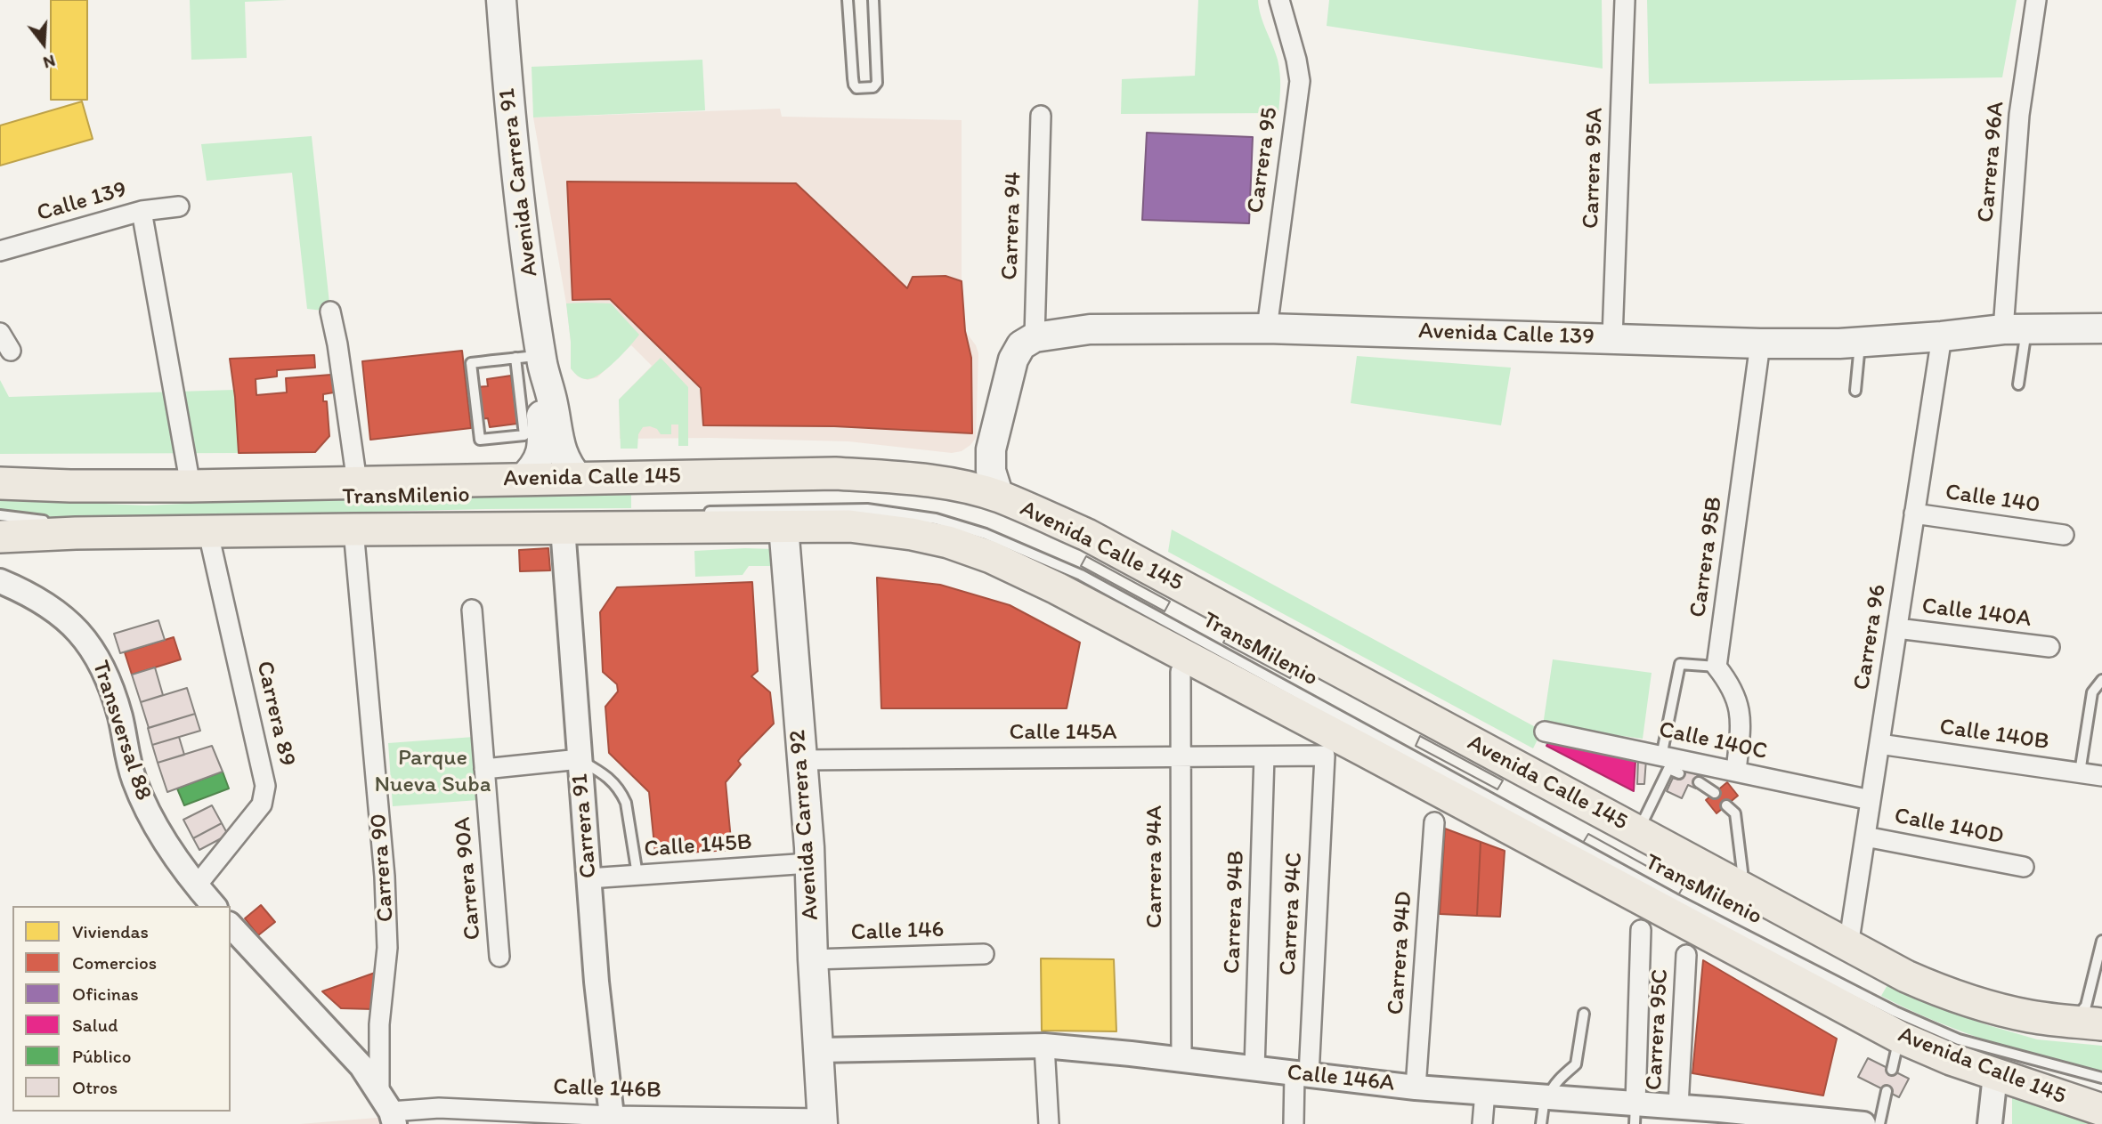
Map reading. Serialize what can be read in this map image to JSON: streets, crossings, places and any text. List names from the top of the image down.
{
  "streets": {
    "main road": [
      "Avenida Carrera 91",
      "Avenida Calle 139",
      "Avenida Calle 145",
      "Avenida Carrera 92"
    ],
    "street": [
      "Carrera 95",
      "Carrera 96A",
      "Carrera 95A",
      "Calle 139",
      "Carrera 94",
      "Calle 140",
      "Carrera 95B",
      "Calle 140A",
      "Carrera 96",
      "Carrera 89",
      "Transversal 88",
      "Calle 145A",
      "Calle 140B",
      "Calle 140C",
      "Carrera 91",
      "Calle 140D",
      "Calle 145B",
      "Carrera 94A",
      "Carrera 90",
      "Carrera 90A",
      "Carrera 94B",
      "Carrera 94C",
      "Calle 146",
      "Carrera 94D",
      "Carrera 95C",
      "Calle 146A",
      "Calle 146B"
    ],
    "lane": ["TransMilenio"]
  },
  "crossings": [
    ["Carrera 95", "Avenida Calle 139"],
    ["Carrera 96A", "Avenida Calle 139"],
    ["Carrera 95A", "Avenida Calle 139"],
    ["Avenida Carrera 91", "Avenida Calle 145"],
    ["Carrera 94", "Avenida Calle 139"],
    ["Avenida Calle 139", "Carrera 95B"],
    ["Avenida Calle 139", "Carrera 96"],
    ["Avenida Calle 145", "Carrera 96"],
    ["Avenida Calle 145", "Carrera 89"],
    ["Avenida Calle 145", "Avenida Carrera 92"],
    ["Avenida Calle 145", "Carrera 91"],
    ["Avenida Calle 145", "Carrera 90"],
    ["Calle 140", "Carrera 96"],
    ["Calle 140A", "Carrera 96"],
    ["Carrera 96", "Calle 140B"],
    ["Carrera 96", "Calle 140C"],
    ["Carrera 96", "Calle 140D"],
    ["Carrera 89", "Transversal 88"],
    ["Calle 145A", "Avenida Carrera 92"],
    ["Calle 145A", "Carrera 94A"],
    ["Calle 145A", "Carrera 94B"],
    ["Calle 145A", "Carrera 94C"],
    ["Avenida Carrera 92", "Calle 145B"],
    ["Avenida Carrera 92", "Calle 146"],
    ["Avenida Carrera 92", "Calle 146A"],
    ["Avenida Carrera 92", "Calle 146B"],
    ["Carrera 91", "Calle 145B"],
    ["Carrera 91", "Calle 146B"],
    ["Carrera 94A", "Calle 146A"],
    ["Carrera 90", "Calle 146B"],
    ["Carrera 94B", "Calle 146A"],
    ["Carrera 94C", "Calle 146A"],
    ["Carrera 94D", "Calle 146A"],
    ["Carrera 95C", "Calle 146A"]
  ],
  "parks": ["Parque Nueva Suba"],
  "legend": [
    "Viviendas",
    "Comercios",
    "Oficinas",
    "Salud",
    "Público",
    "Otros"
  ],
  "north": "bottom"
}
